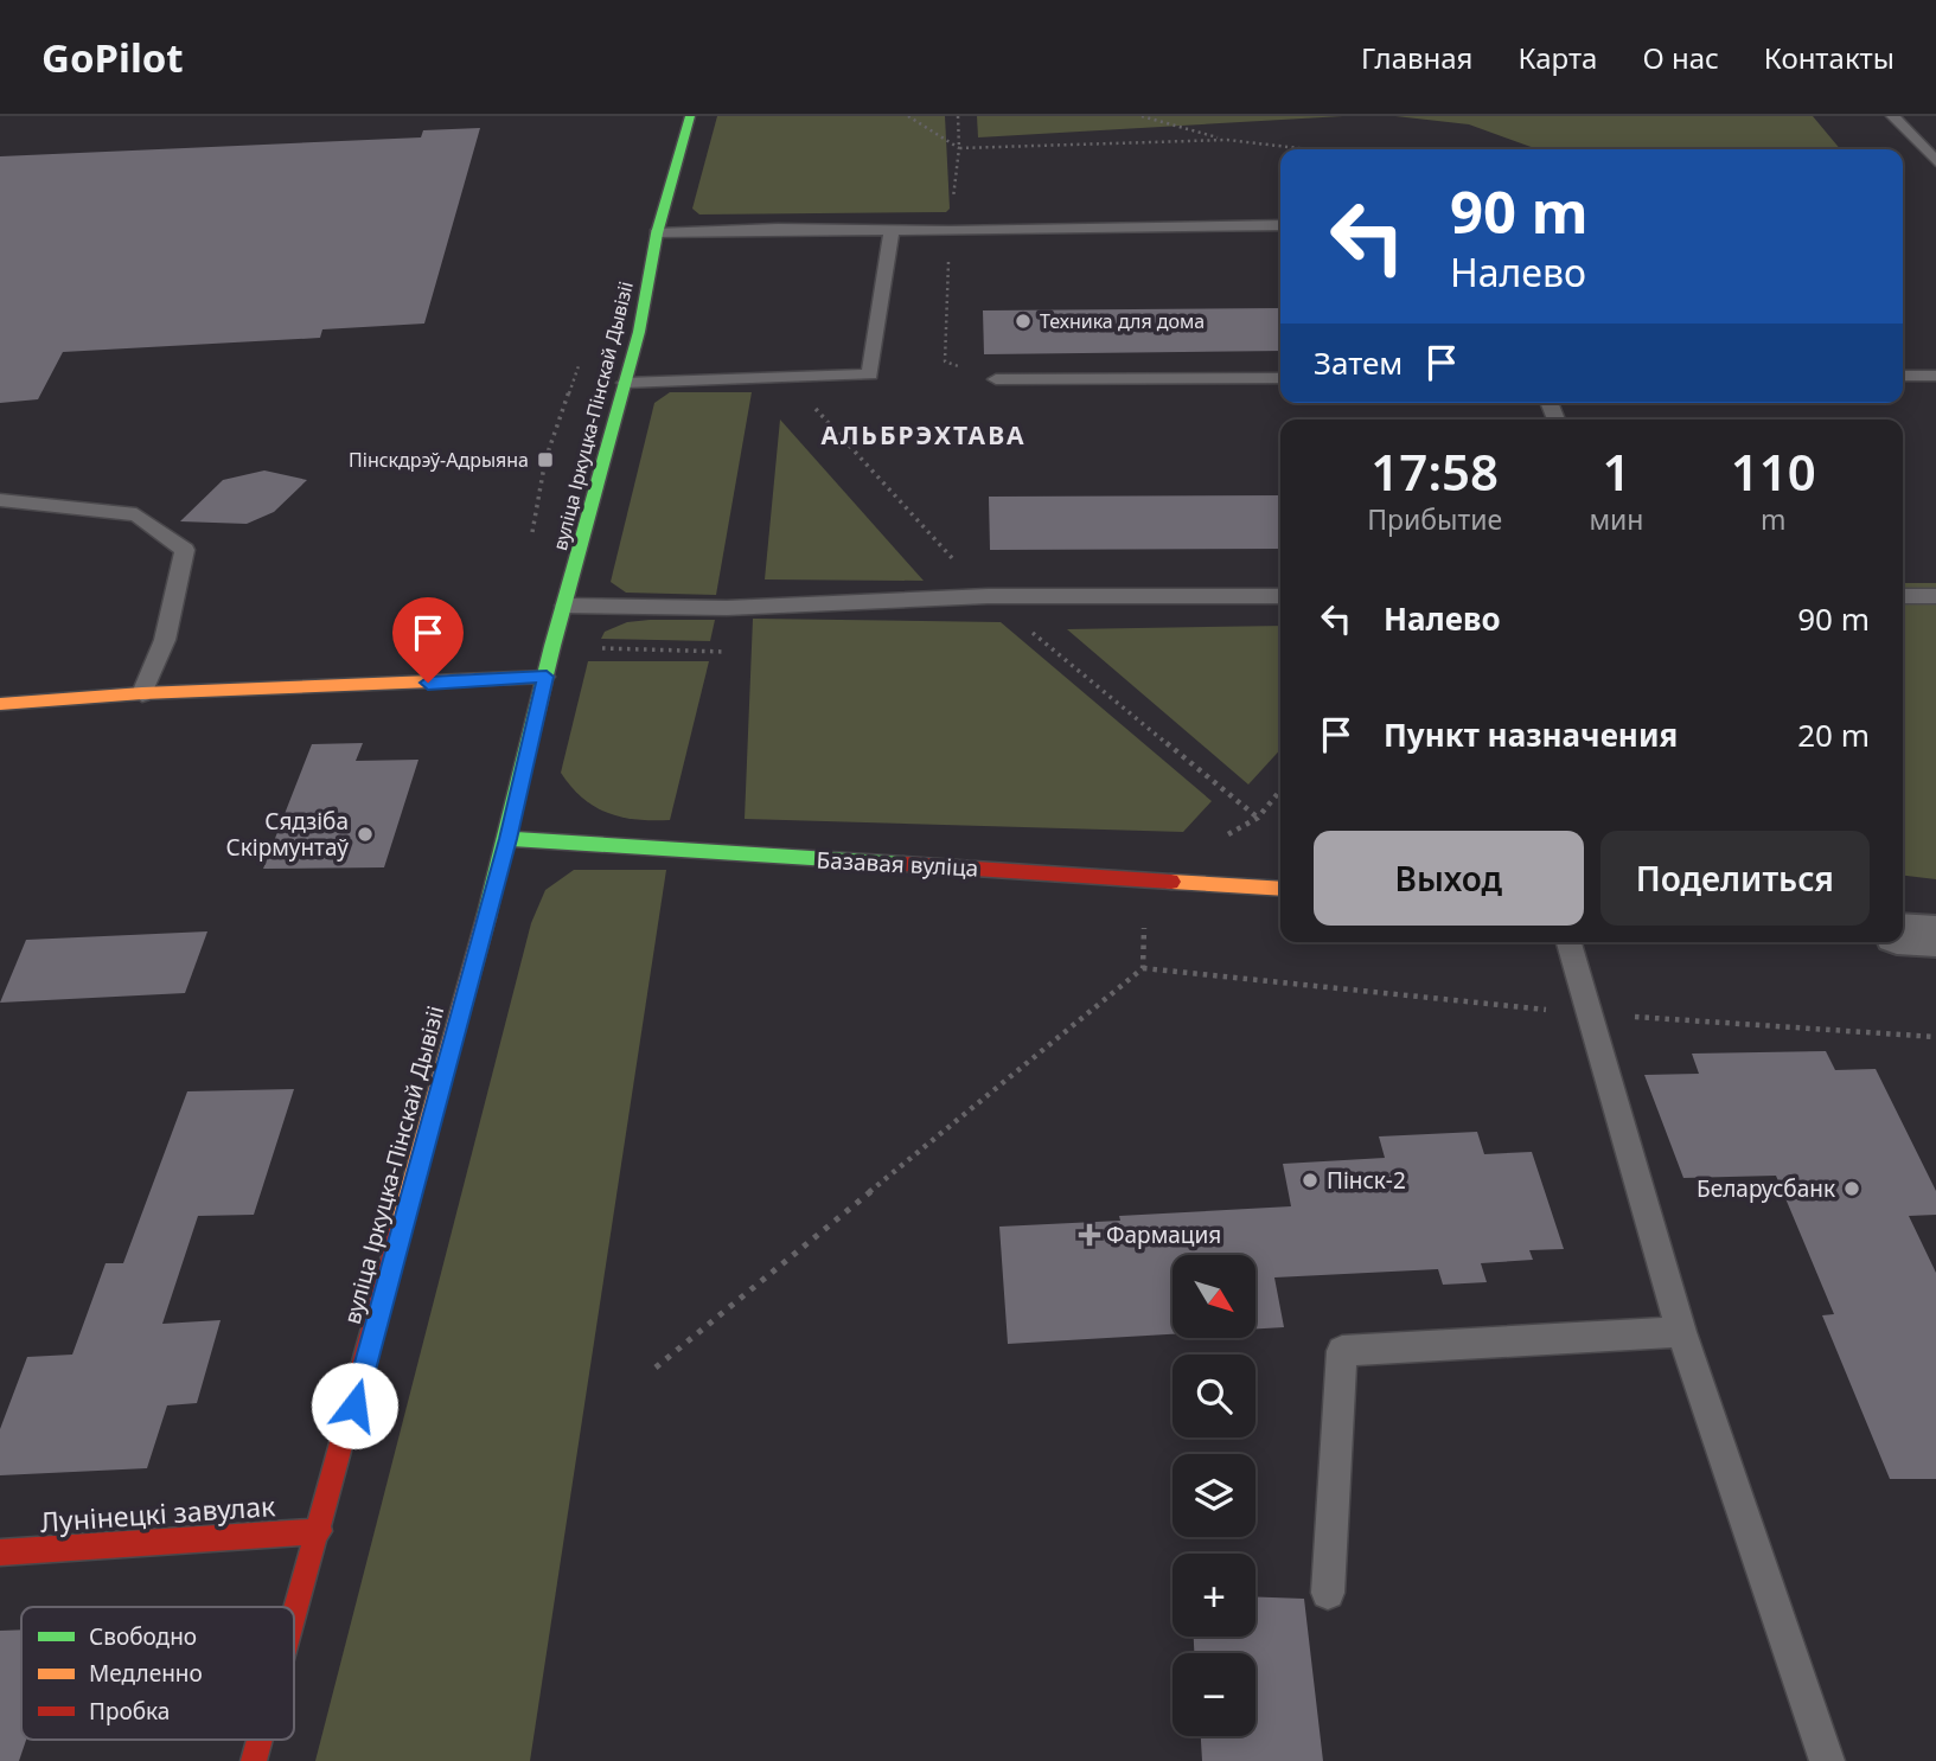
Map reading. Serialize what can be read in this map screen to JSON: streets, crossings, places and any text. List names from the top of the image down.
{
  "streets": {
    "main road": ["вуліца Іркуцка-Пінскай Дывізіі", "Базавая вуліца", "Лунінецкі завулак"]
  },
  "crossings": [
    ["вуліца Іркуцка-Пінскай Дывізіі", "Базавая вуліца"],
    ["вуліца Іркуцка-Пінскай Дывізіі", "Лунінецкі завулак"]
  ],
  "districts": ["АЛЬБРЭХТАВА"],
  "places": {
    "other": [
      "Техника для дома",
      "Сядзіба Скірмунтаў",
      "Пінск-2",
      "Беларусбанк"
    ],
    "transit": ["Пінскдрэў-Адрыяна"],
    "health": ["Фармация"]
  },
  "legend": ["Свободно", "Медленно", "Пробка"],
  "north": "bottom right",
  "page": {
    "header": "GoPilot",
    "nav": [
      "Главная",
      "Карта",
      "О нас",
      "Контакты"
    ],
    "turn": ["90 m", "Налево"],
    "then": "Затем",
    "eta": [
      "17:58",
      "Прибытие",
      "1",
      "мин",
      "110",
      "m"
    ],
    "list": [
      {
        "name": "Налево",
        "value": "90 m"
      },
      {
        "name": "Пункт назначения",
        "value": "20 m"
      }
    ],
    "buttons": ["Выход", "Поделиться"],
    "map_buttons": ["+", "−"]
  }
}
